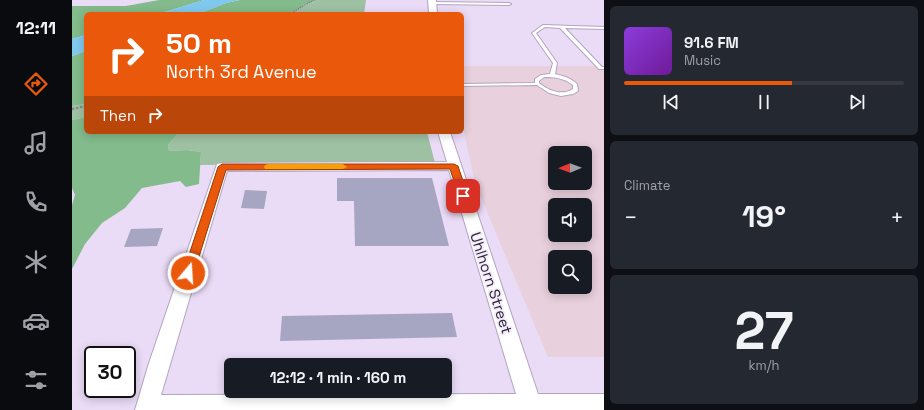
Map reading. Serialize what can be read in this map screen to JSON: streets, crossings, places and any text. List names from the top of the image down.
{
  "streets": {
    "street": ["Uhlhorn Street"]
  },
  "north": "left",
  "page": {
    "tabs": "12:11",
    "turn": ["50 m", "North 3rd Avenue"],
    "song": ["91.6 FM", "Music"],
    "then": "Then",
    "tile": [
      "Climate",
      ["27", "km/h"]
    ],
    "heat": ["−", "19°", "+"],
    "limit": "30",
    "trip": "12:12 · 1 min · 160 m"
  }
}
